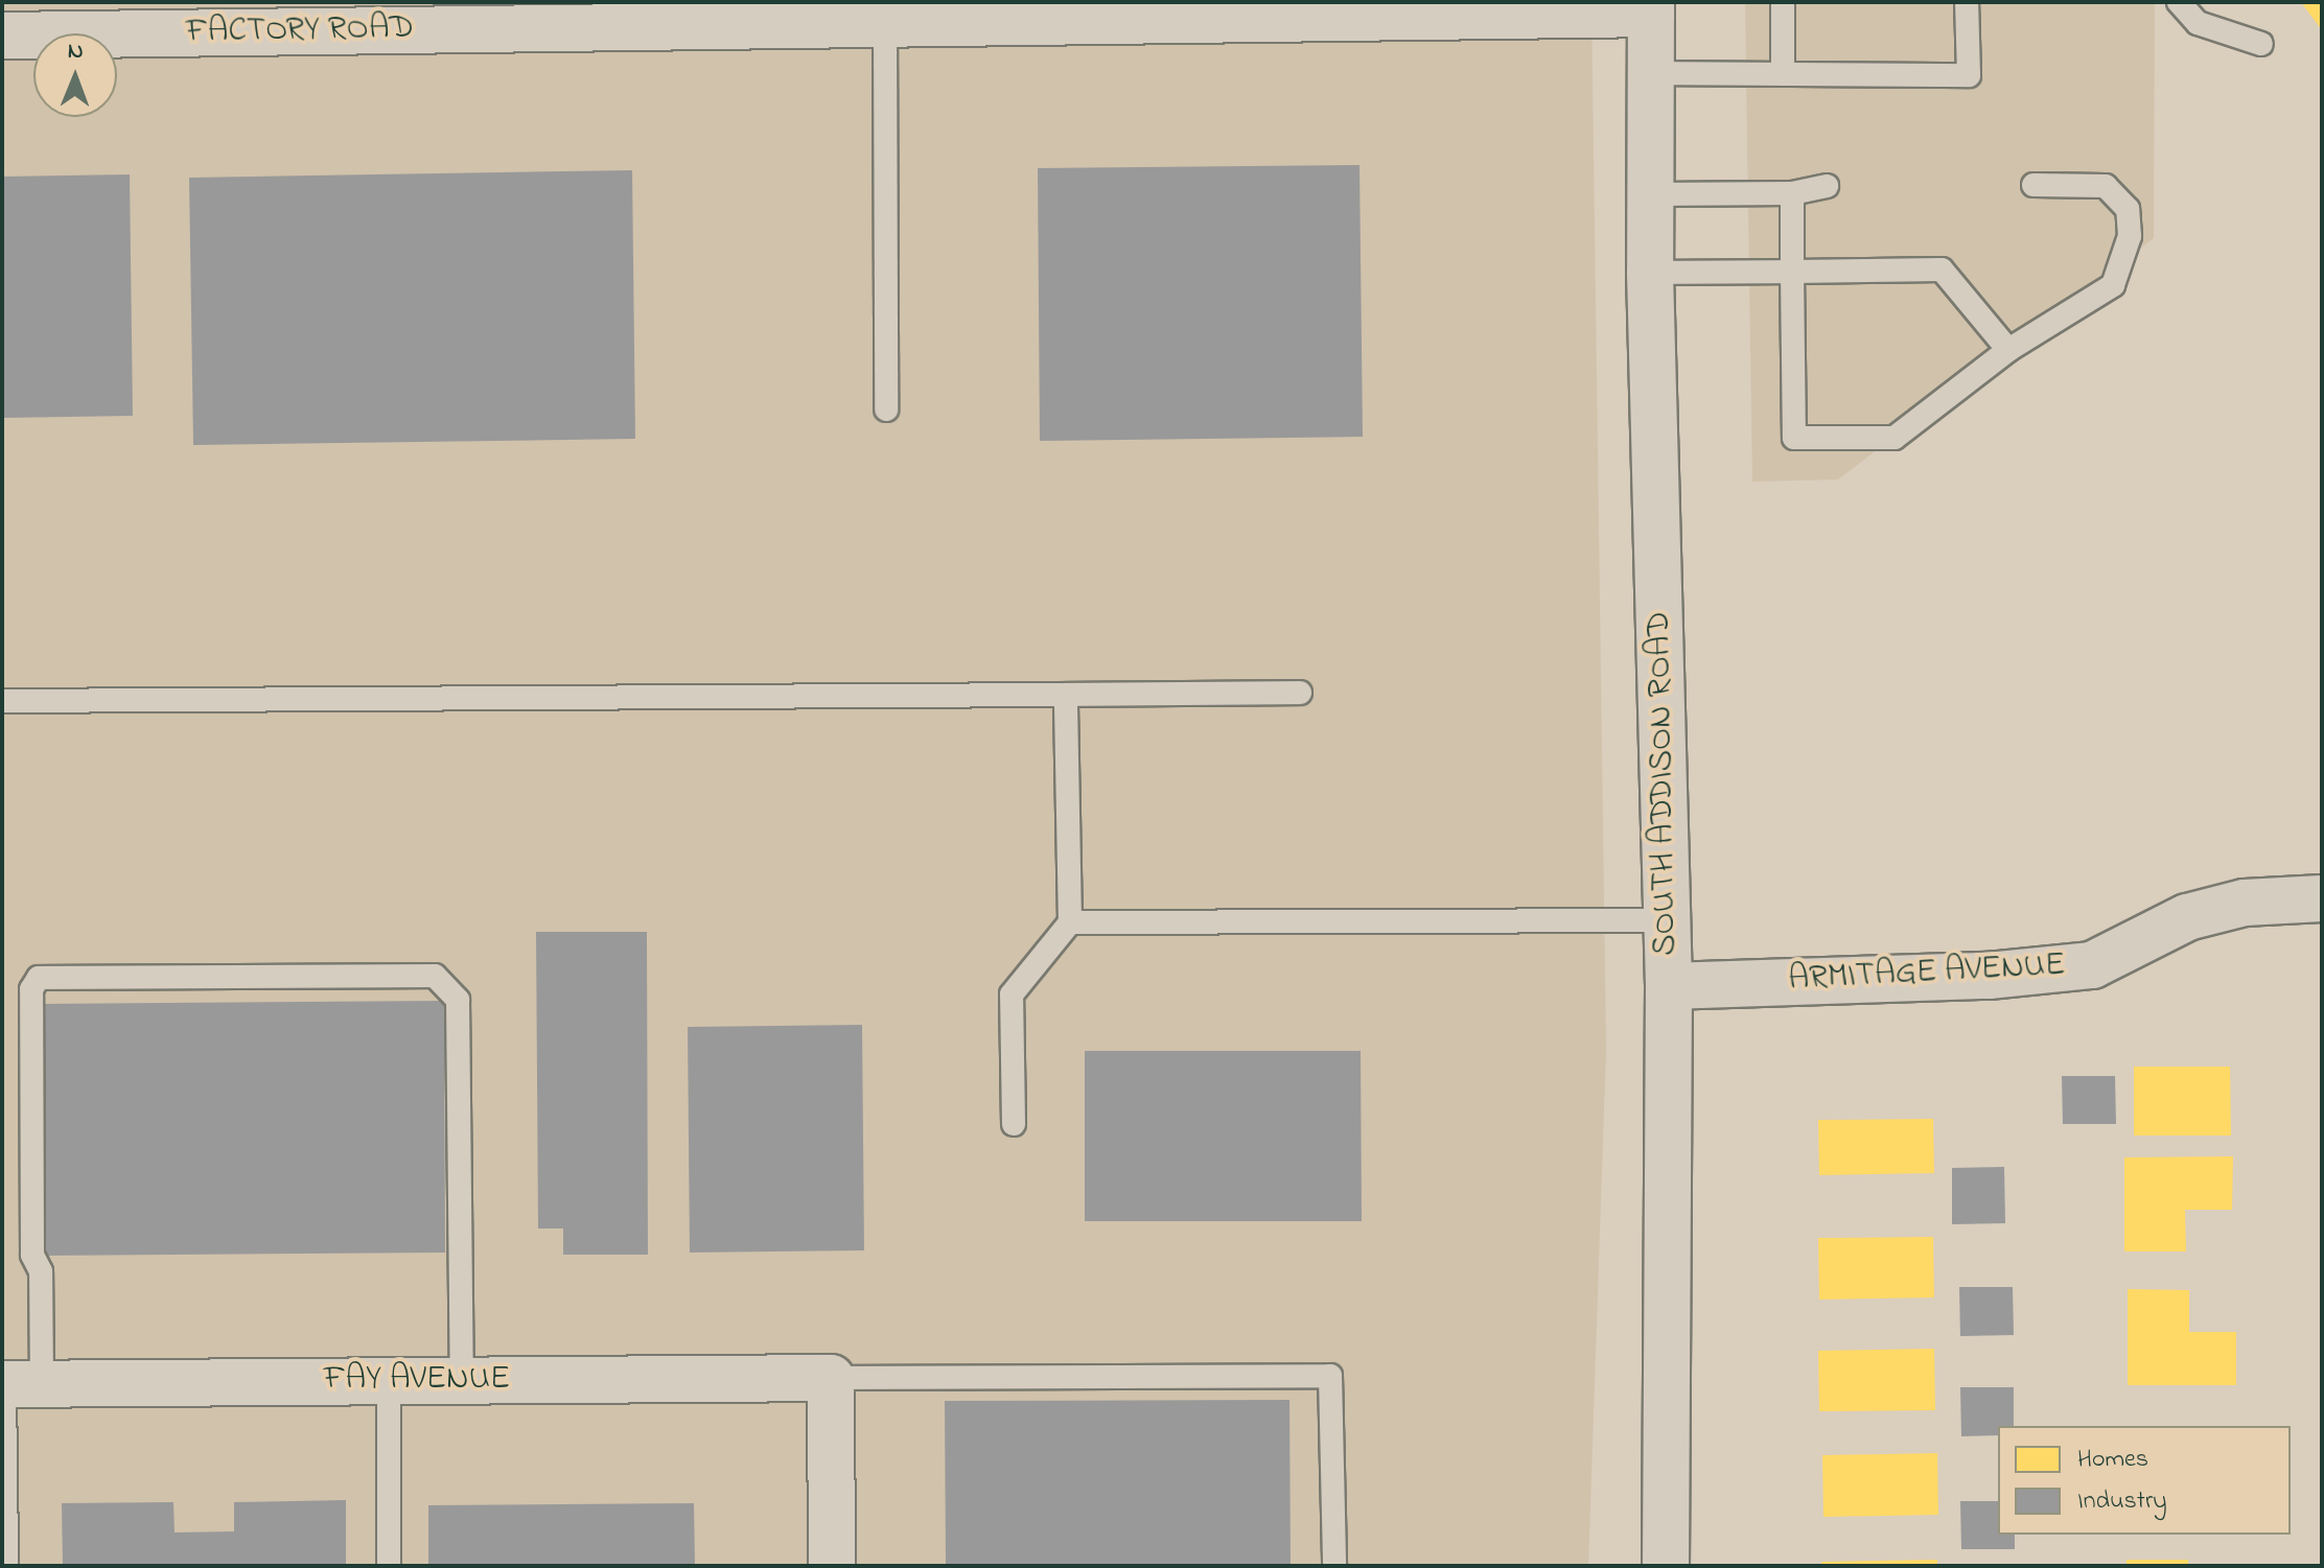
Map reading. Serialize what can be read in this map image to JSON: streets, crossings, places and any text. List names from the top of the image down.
{
  "streets": {
    "street": [
      "FACTORY ROAD",
      "SOUTH ADDISON ROAD",
      "ARMITAGE AVENUE",
      "FAY AVENUE"
    ]
  },
  "crossings": [
    ["FACTORY ROAD", "SOUTH ADDISON ROAD"],
    ["SOUTH ADDISON ROAD", "ARMITAGE AVENUE"]
  ],
  "legend": ["Homes", "Industry"],
  "north": "top"
}
